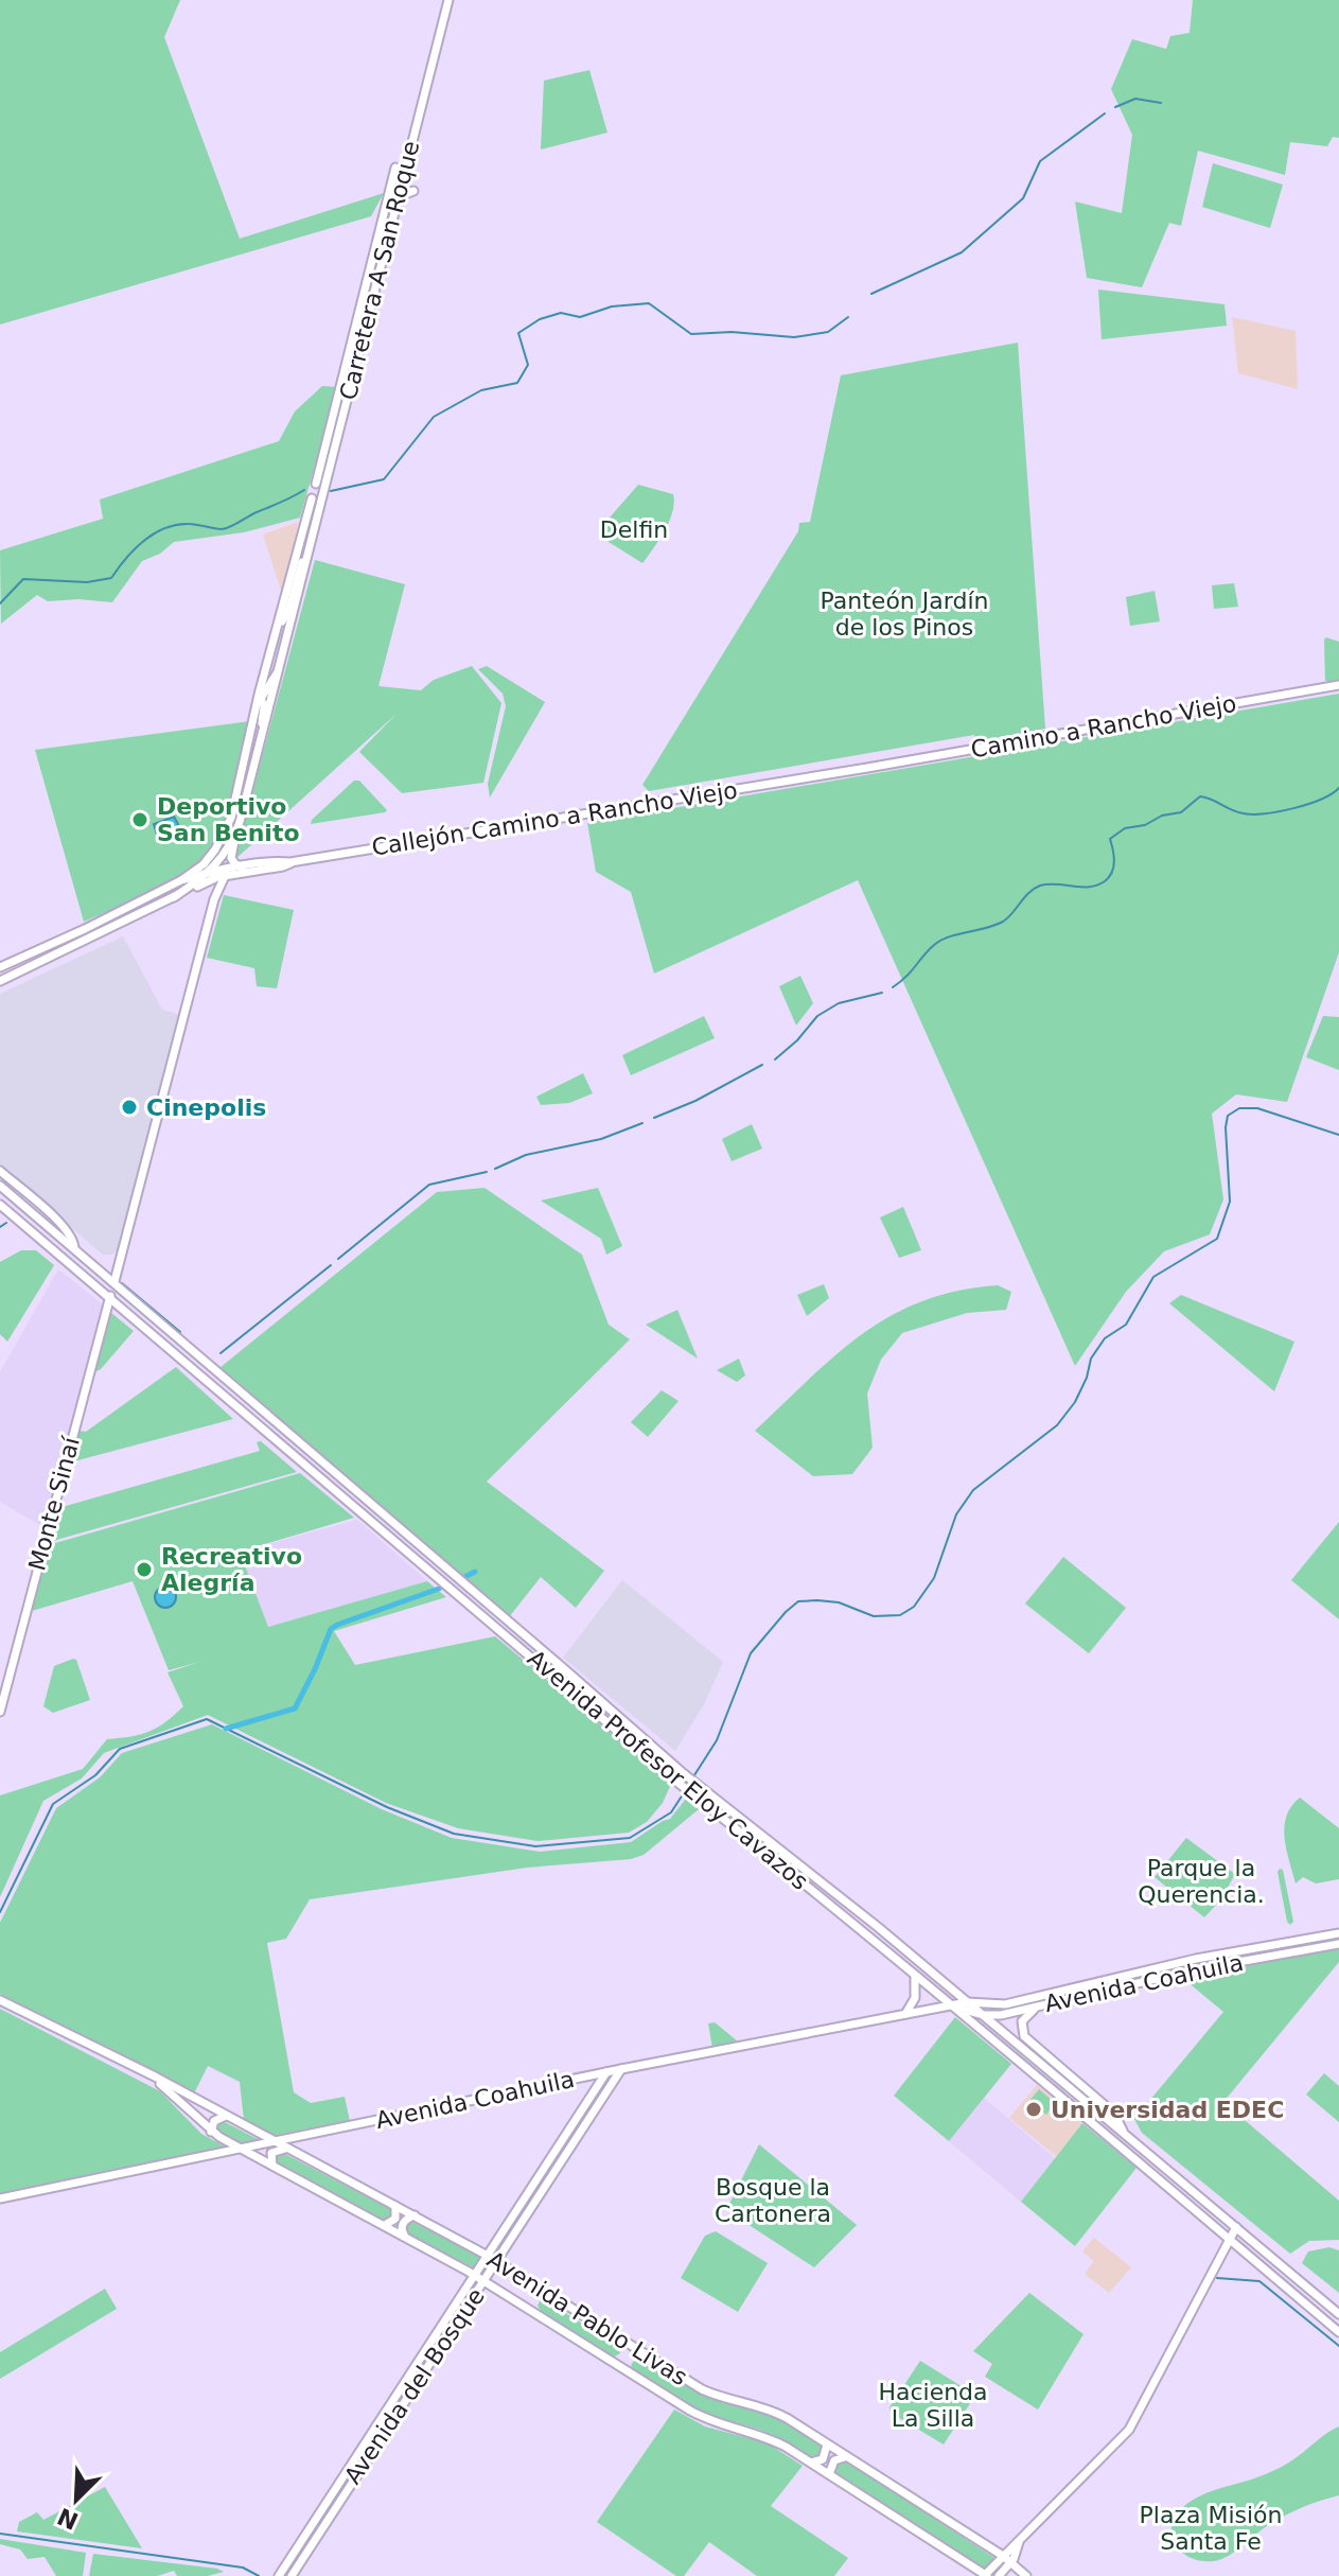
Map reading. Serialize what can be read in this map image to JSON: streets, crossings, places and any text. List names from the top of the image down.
{
  "streets": {
    "main road": [
      "Carretera A San Roque",
      "Camino a Rancho Viejo",
      "Callejón Camino a Rancho Viejo",
      "Monte Sinaí",
      "Avenida Profesor Eloy Cavazos",
      "Avenida Coahuila",
      "Avenida Pablo Livas",
      "Avenida del Bosque"
    ]
  },
  "crossings": [
    ["Carretera A San Roque", "Callejón Camino a Rancho Viejo"],
    ["Camino a Rancho Viejo", "Callejón Camino a Rancho Viejo"],
    ["Monte Sinaí", "Avenida Profesor Eloy Cavazos"],
    ["Avenida Profesor Eloy Cavazos", "Avenida Coahuila"],
    ["Avenida Coahuila", "Avenida Pablo Livas"],
    ["Avenida Coahuila", "Avenida del Bosque"],
    ["Avenida Pablo Livas", "Avenida del Bosque"]
  ],
  "parks": [
    "Delfin",
    "Panteón Jardín de los Pinos",
    "Parque la Querencia.",
    "Bosque la Cartonera",
    "Hacienda La Silla",
    "Plaza Misión Santa Fe"
  ],
  "places": [
    "Deportivo San Benito",
    "Cinepolis",
    "Recreativo Alegría",
    "Universidad EDEC"
  ],
  "north": "bottom left"
}
